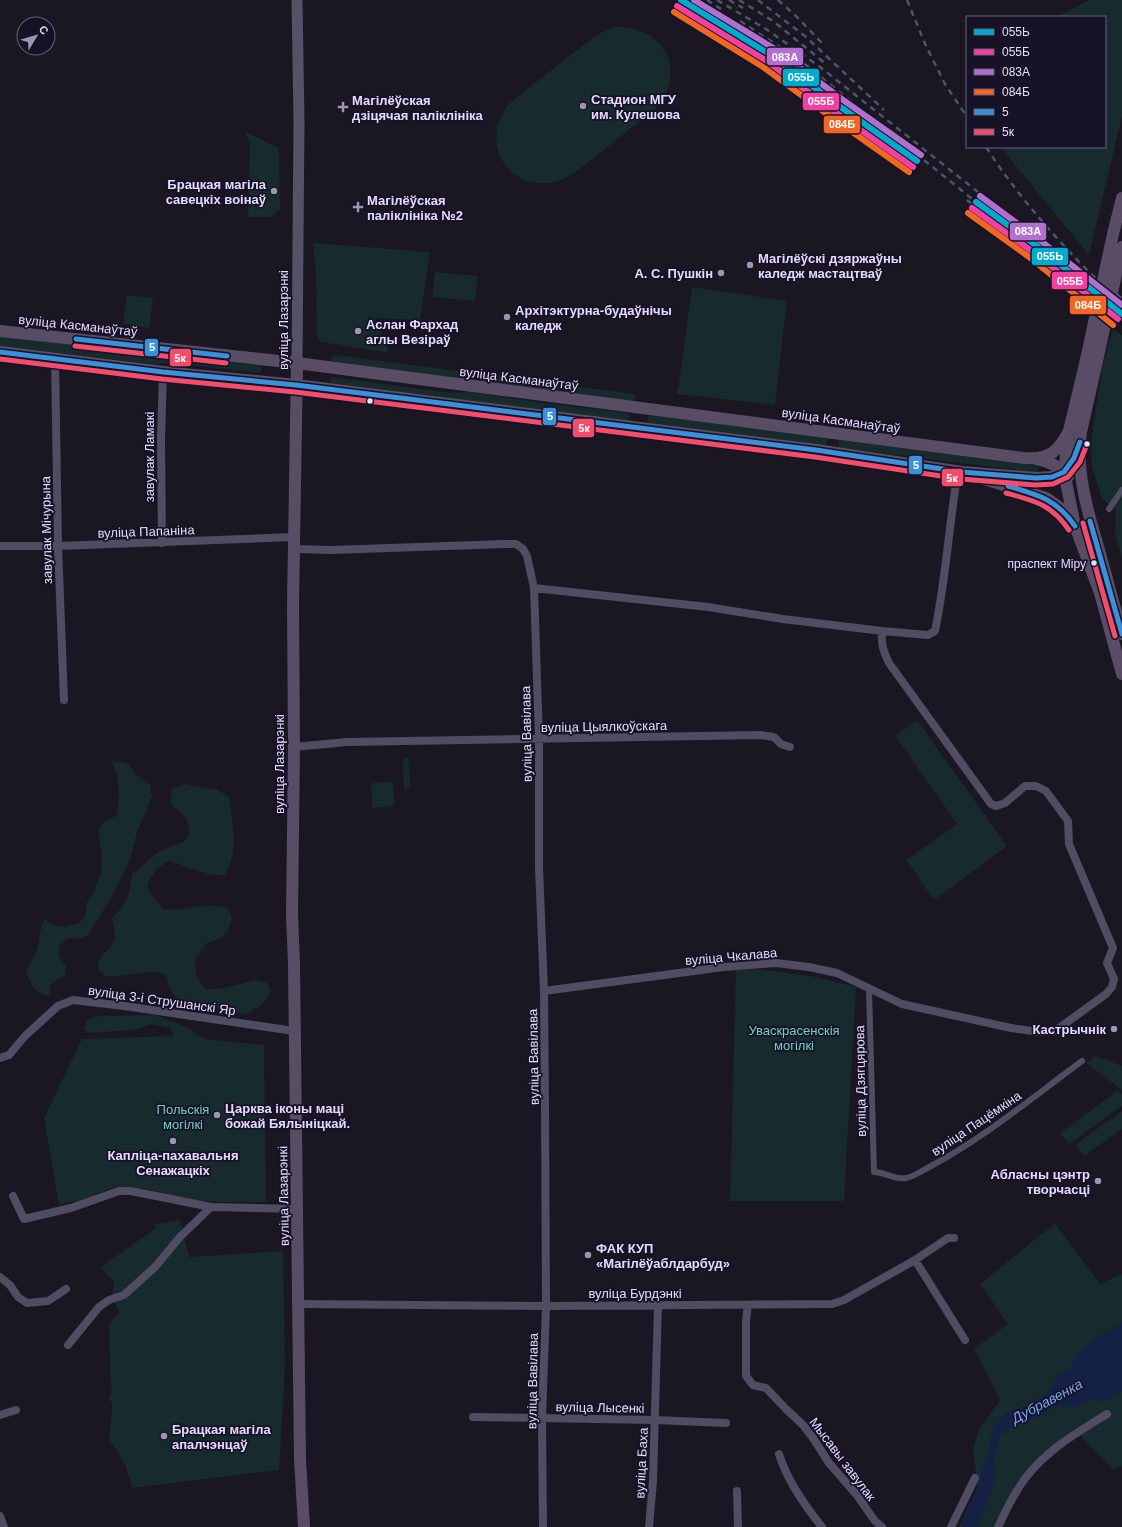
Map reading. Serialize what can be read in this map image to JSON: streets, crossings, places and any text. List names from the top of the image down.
{
  "streets": {
    "main road": ["вуліца Лазарэнкі", "вуліца Касманаўтаў"],
    "street": [
      "завулак Ламакі",
      "завулак Мічурына",
      "вуліца Папаніна",
      "вуліца Цыялкоўскага",
      "вуліца Вавілава",
      "вуліца Чкалава",
      "вуліца 3-і Струшанскі Яр",
      "вуліца Дзягцярова",
      "вуліца Пацёмкіна",
      "вуліца Бурдэнкі",
      "вуліца Лысенкі",
      "Мысавы завулак",
      "вуліца Баха"
    ]
  },
  "crossings": [
    ["вуліца Лазарэнкі", "вуліца Касманаўтаў"],
    ["вуліца Лазарэнкі", "вуліца Папаніна"],
    ["вуліца Лазарэнкі", "вуліца Цыялкоўскага"],
    ["вуліца Лазарэнкі", "вуліца 3-і Струшанскі Яр"],
    ["вуліца Лазарэнкі", "вуліца Бурдэнкі"],
    ["завулак Ламакі", "вуліца Папаніна"],
    ["завулак Мічурына", "вуліца Папаніна"],
    ["вуліца Папаніна", "вуліца Вавілава"],
    ["вуліца Цыялкоўскага", "вуліца Вавілава"],
    ["вуліца Вавілава", "вуліца Чкалава"],
    ["вуліца Вавілава", "вуліца Бурдэнкі"],
    ["вуліца Вавілава", "вуліца Лысенкі"],
    ["вуліца Чкалава", "вуліца Дзягцярова"],
    ["вуліца Дзягцярова", "вуліца Пацёмкіна"],
    ["вуліца Бурдэнкі", "Мысавы завулак"],
    ["вуліца Бурдэнкі", "вуліца Баха"],
    ["вуліца Лысенкі", "вуліца Баха"]
  ],
  "water": ["Дубравенка"],
  "parks": ["Уваскрасенскія могілкі", "Польскія могілкі"],
  "places": {
    "other": [
      "Стадион МГУ им. Кулешова",
      "Брацкая магіла савецкіх воінаў",
      "Магілёўскі дзяржаўны каледж мастацтваў",
      "А. С. Пушкін",
      "Архітэктурна-будаўнічы каледж",
      "Аслан Фархад аглы Везіраў",
      "праспект Міру",
      "Кастрычнік",
      "Царква іконы маці божай Бялыніцкай.",
      "Капліца-пахавальня Сенажацкіх",
      "Абласны цэнтр творчасці",
      "ФАК КУП «Магілёўаблдарбуд»",
      "Брацкая магіла апалчэнцаў"
    ],
    "health": ["Магілёўская дзіцячая паліклініка", "Магілёўская паліклініка №2"]
  },
  "lines": [
    "transit line 055Ь",
    "transit line 083А",
    "transit line 055Б",
    "transit line 084Б",
    "transit line 5",
    "transit line 5к"
  ],
  "legend": [
    "055Ь",
    "055Б",
    "083А",
    "084Б",
    "5",
    "5к"
  ],
  "north": "top right"
}
